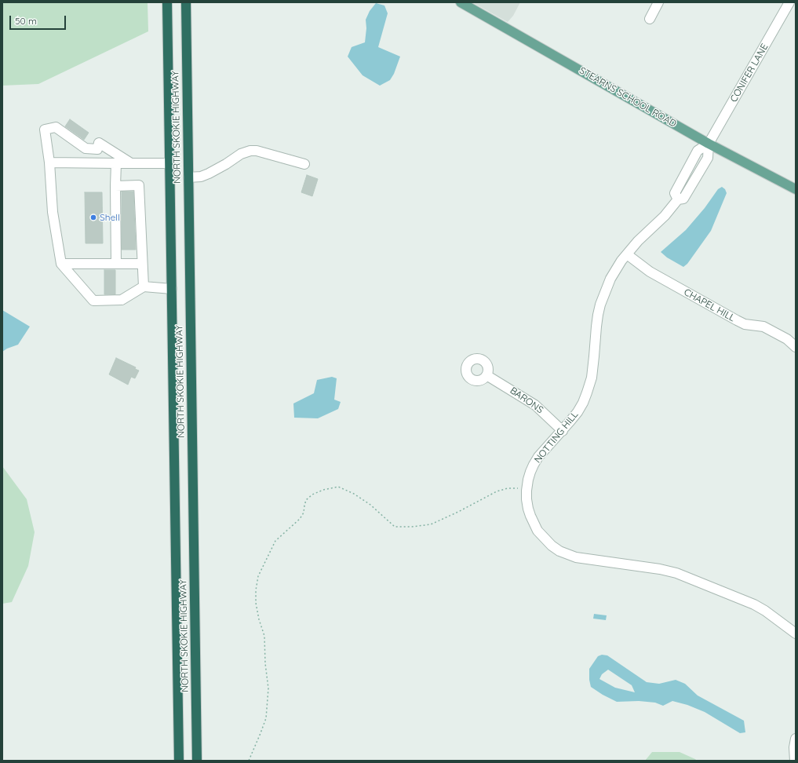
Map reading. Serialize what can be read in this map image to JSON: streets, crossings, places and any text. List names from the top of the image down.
{
  "streets": {
    "highway": ["NORTH SKOKIE HIGHWAY"],
    "main road": ["STEARNS SCHOOL ROAD"],
    "street": [
      "CONIFER LANE",
      "CHAPEL HILL",
      "BARONS",
      "NOTTING HILL"
    ]
  },
  "crossings": [
    ["CONIFER LANE", "STEARNS SCHOOL ROAD"],
    ["CONIFER LANE", "NOTTING HILL"],
    ["STEARNS SCHOOL ROAD", "NOTTING HILL"],
    ["CHAPEL HILL", "NOTTING HILL"],
    ["BARONS", "NOTTING HILL"]
  ],
  "places": ["Shell"],
  "scale_bar": "50 m"
}
